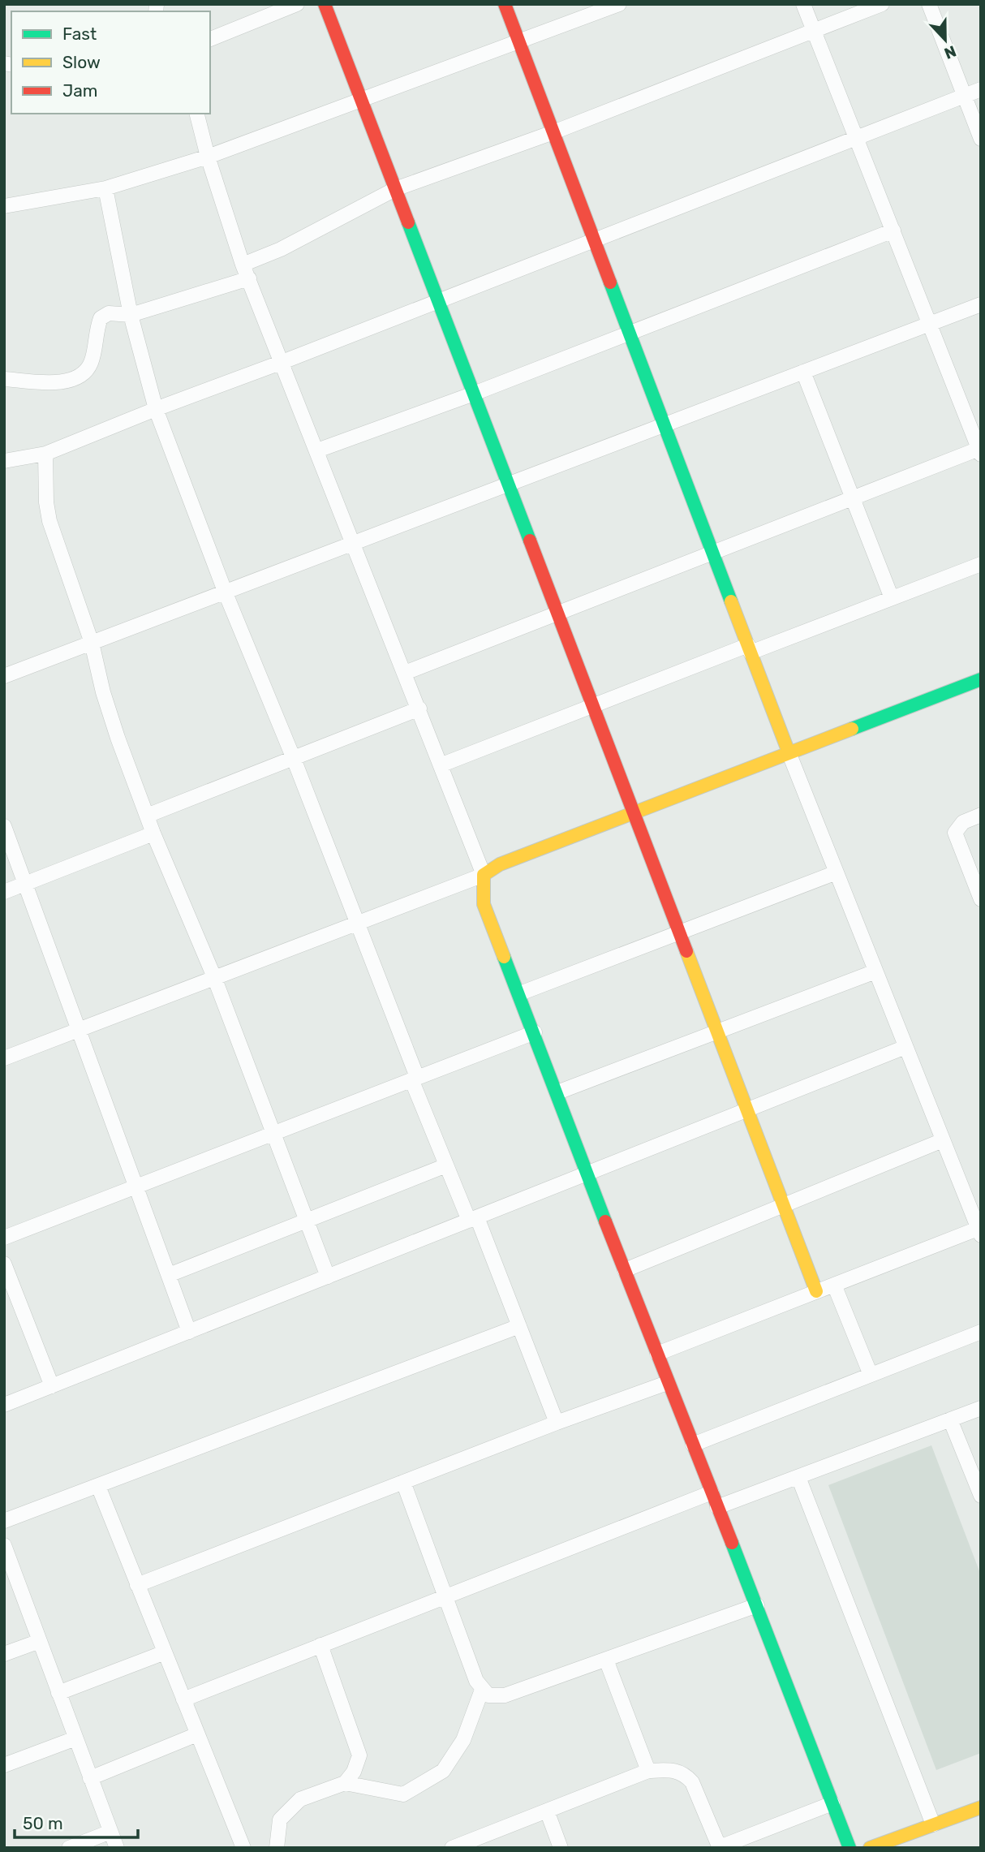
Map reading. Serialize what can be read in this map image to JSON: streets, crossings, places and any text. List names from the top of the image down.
{
  "legend": ["Fast", "Slow", "Jam"],
  "scale_bar": "50 m",
  "north": "bottom"
}
